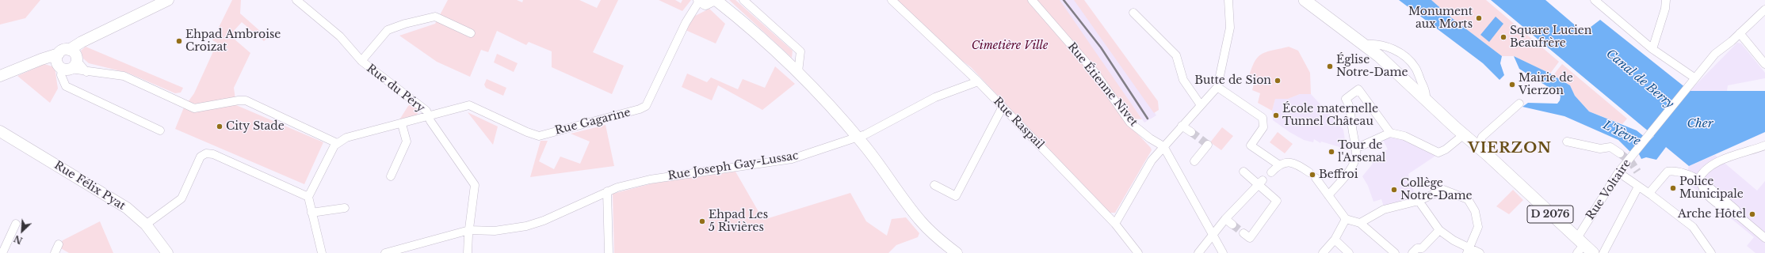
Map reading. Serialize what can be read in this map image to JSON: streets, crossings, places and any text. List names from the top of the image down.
{
  "streets": {
    "main road": ["D 2076"],
    "street": [
      "Rue Étienne Nivet",
      "Rue du Péry",
      "Rue Gagarine",
      "Rue Raspail",
      "Rue Joseph Gay-Lussac",
      "Rue Félix Pyat",
      "Rue Voltaire"
    ]
  },
  "crossings": [
    ["Rue du Péry", "Rue Gagarine"],
    ["Rue du Péry", "Rue Joseph Gay-Lussac"],
    ["Rue Raspail", "Rue Joseph Gay-Lussac"],
    ["Rue Voltaire", "D 2076"]
  ],
  "districts": ["VIERZON"],
  "water": ["Canal de Berry", "Cher", "L'Yèvre"],
  "parks": ["Cimetière Ville"],
  "places": [
    "Monument aux Morts",
    "Square Lucien Beaufrère",
    "Ehpad Ambroise Croizat",
    "Église Notre-Dame",
    "Butte de Sion",
    "Mairie de Vierzon",
    "École maternelle Tunnel Château",
    "City Stade",
    "Tour de l'Arsenal",
    "Beffroi",
    "Police Municipale",
    "Collège Notre-Dame",
    "Arche Hôtel",
    "Ehpad Les 5 Rivières"
  ],
  "north": "bottom left"
}
